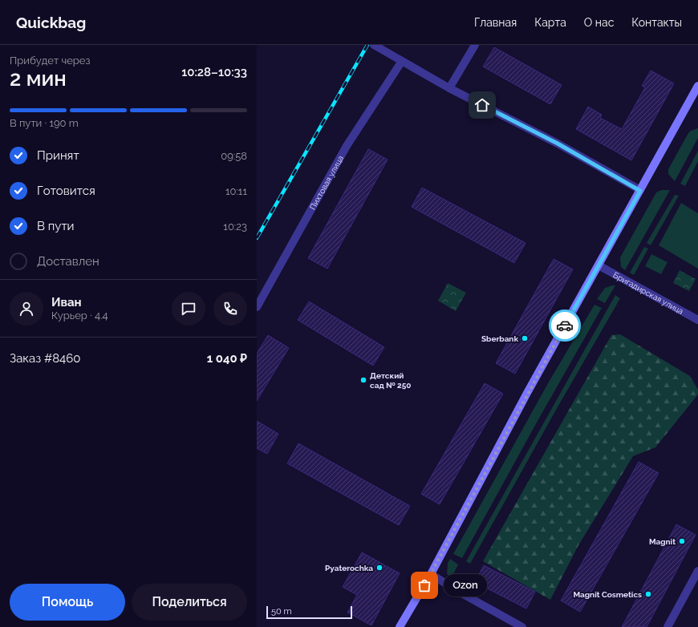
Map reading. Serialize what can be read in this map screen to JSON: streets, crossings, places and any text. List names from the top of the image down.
{
  "streets": {
    "street": ["Пихтовая улица", "Бригадирская улица"]
  },
  "places": [
    "Sberbank",
    "Детский сад № 250",
    "Magnit",
    "Pyaterochka",
    "Ozon",
    "Magnit Cosmetics"
  ],
  "scale_bar": "50 m",
  "page": {
    "header": "Quickbag",
    "nav": [
      "Главная",
      "Карта",
      "О нас",
      "Контакты"
    ],
    "heading": ["2 мин", "Прибудет через", "10:28–10:33"],
    "panel": [
      "Иван",
      "Курьер · 4.4",
      "Заказ #8460",
      "1 040 ₽"
    ],
    "bar": "В пути · 190 m",
    "list": [
      ["Принят", "09:58"],
      ["Готовится", "10:11"],
      ["В пути", "10:23"],
      "Доставлен"
    ],
    "bubble": "Ozon",
    "buttons": ["Помощь", "Поделиться"],
    "scale": "50 m"
  }
}
